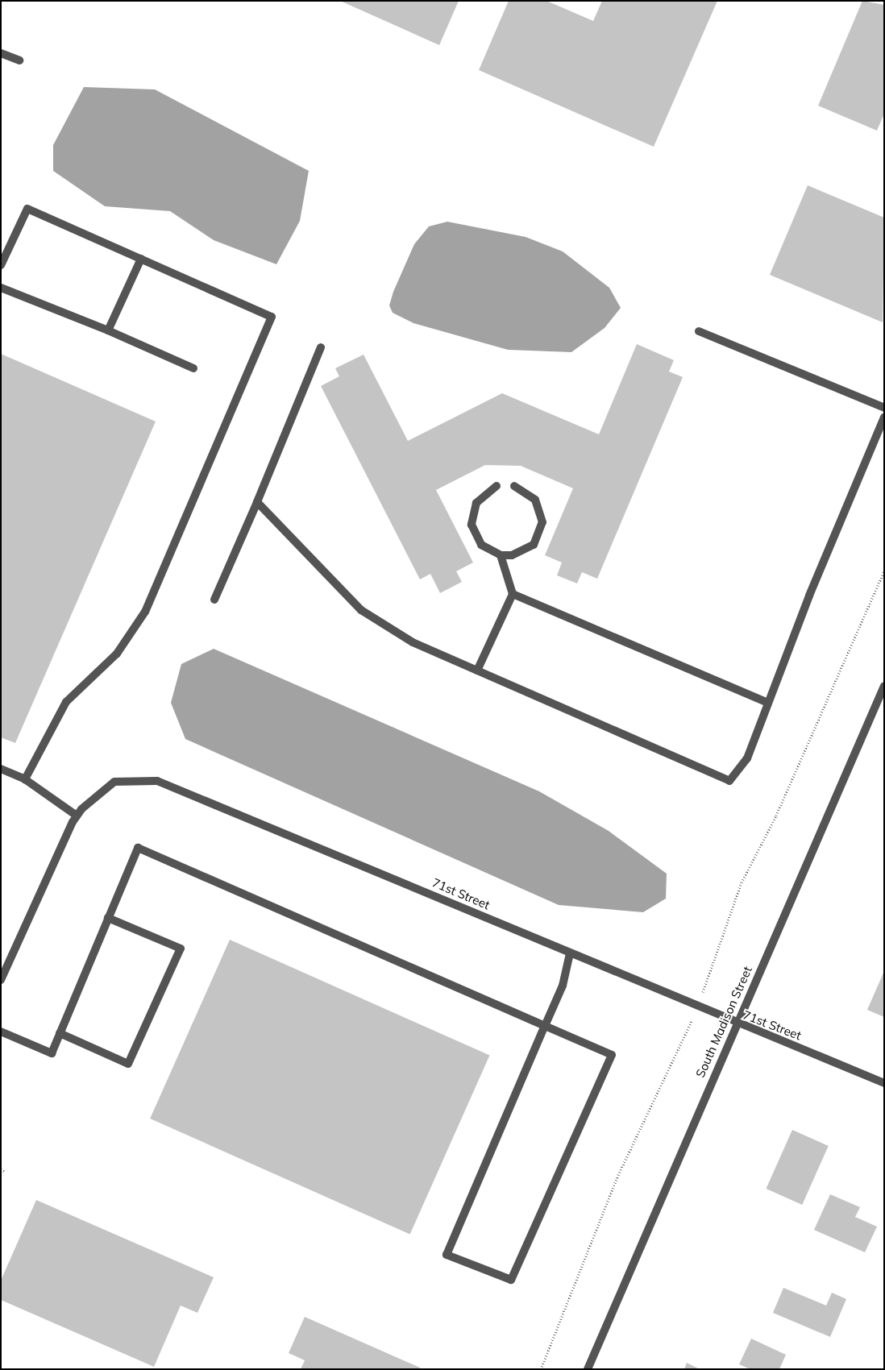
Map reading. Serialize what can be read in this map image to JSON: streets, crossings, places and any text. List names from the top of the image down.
{
  "streets": {
    "street": ["71st Street", "South Madison Street"]
  },
  "crossings": [
    ["71st Street", "South Madison Street"]
  ]
}
